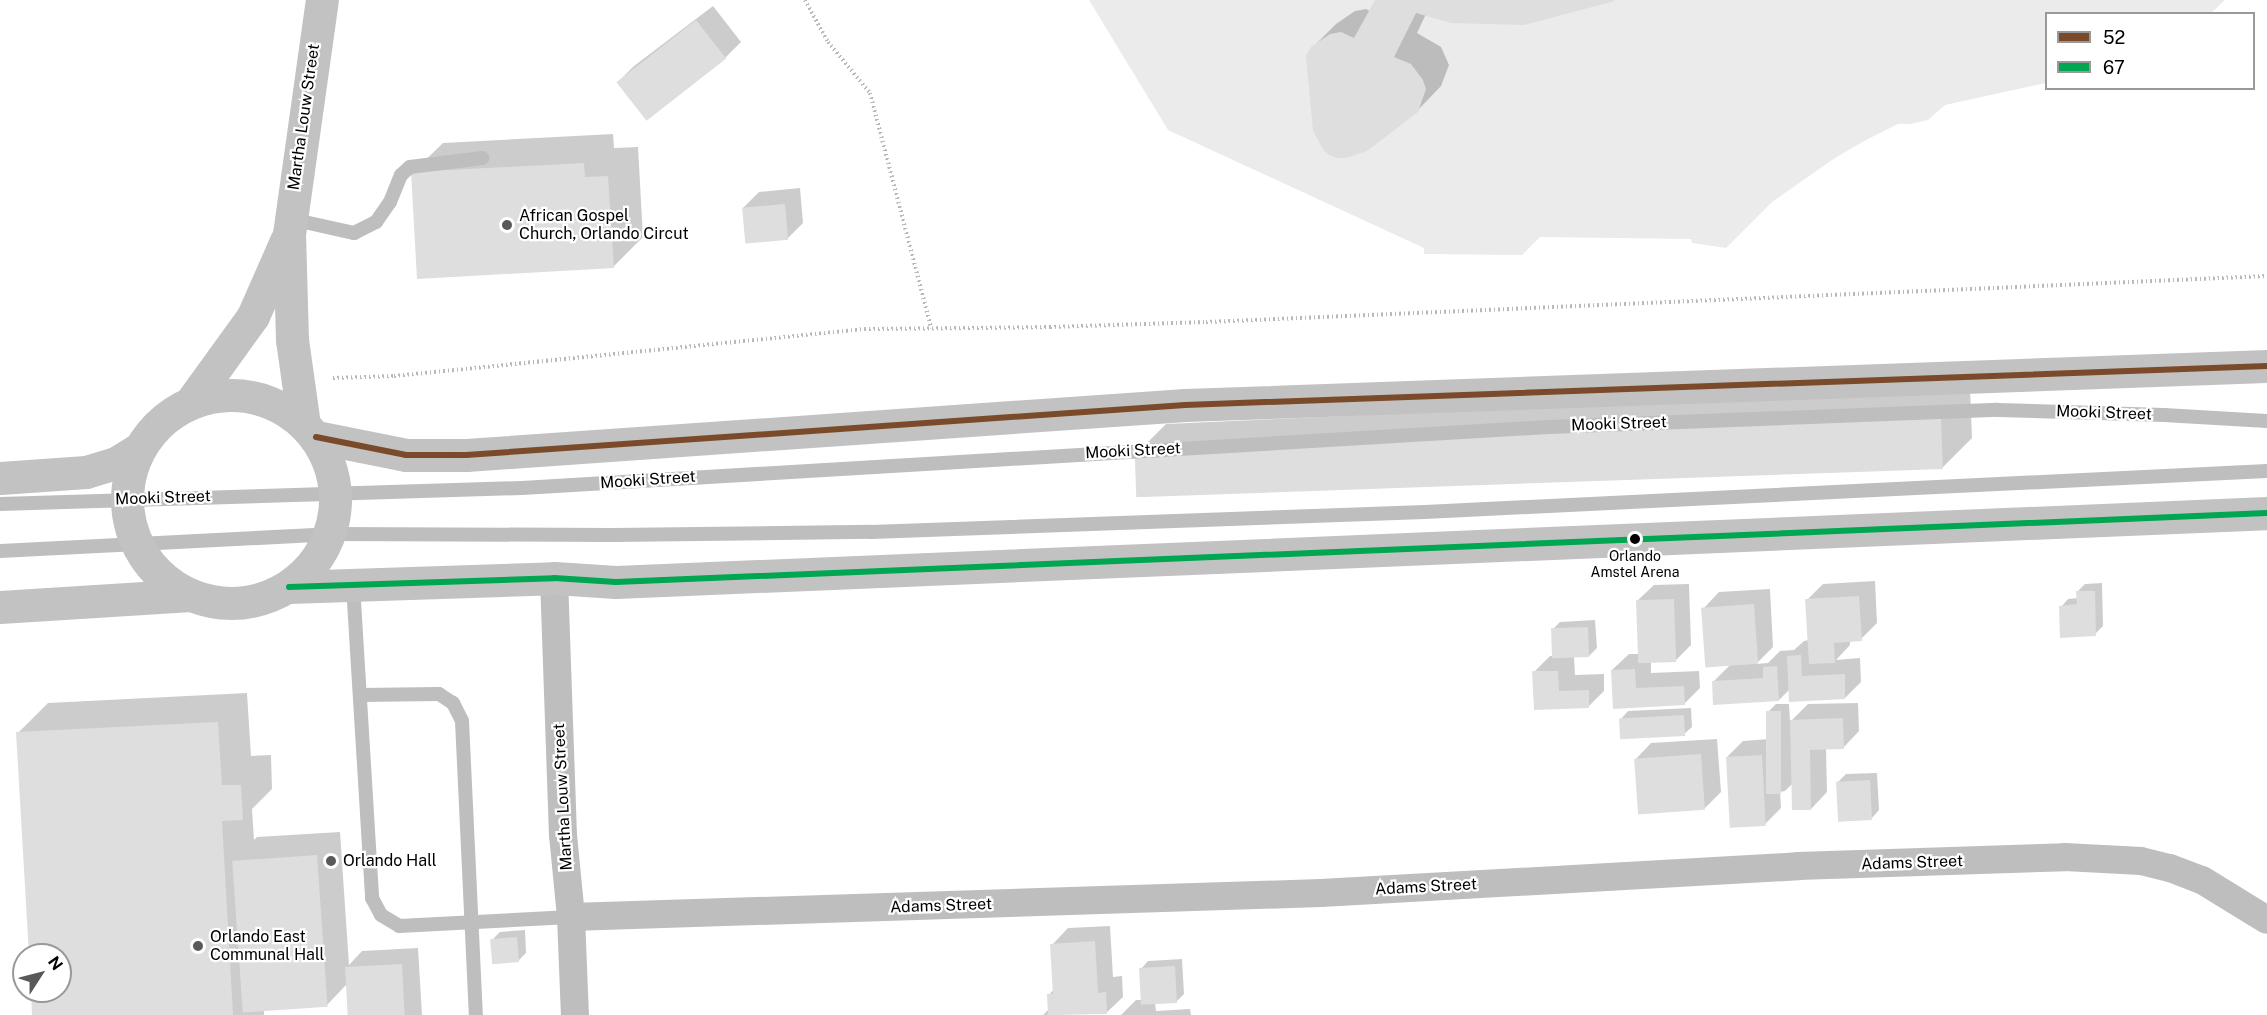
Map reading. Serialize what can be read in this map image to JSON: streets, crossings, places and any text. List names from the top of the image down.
{
  "streets": {
    "main road": ["Martha Louw Street"],
    "street": ["Adams Street"],
    "lane": ["Mooki Street"]
  },
  "crossings": [
    ["Martha Louw Street", "Adams Street"]
  ],
  "places": [
    "African Gospel Church, Orlando Circut",
    "Orlando Amstel Arena",
    "Orlando Hall",
    "Orlando East Communal Hall"
  ],
  "lines": ["transit line 52", "transit line 67"],
  "legend": ["52", "67"],
  "north": "top right"
}
